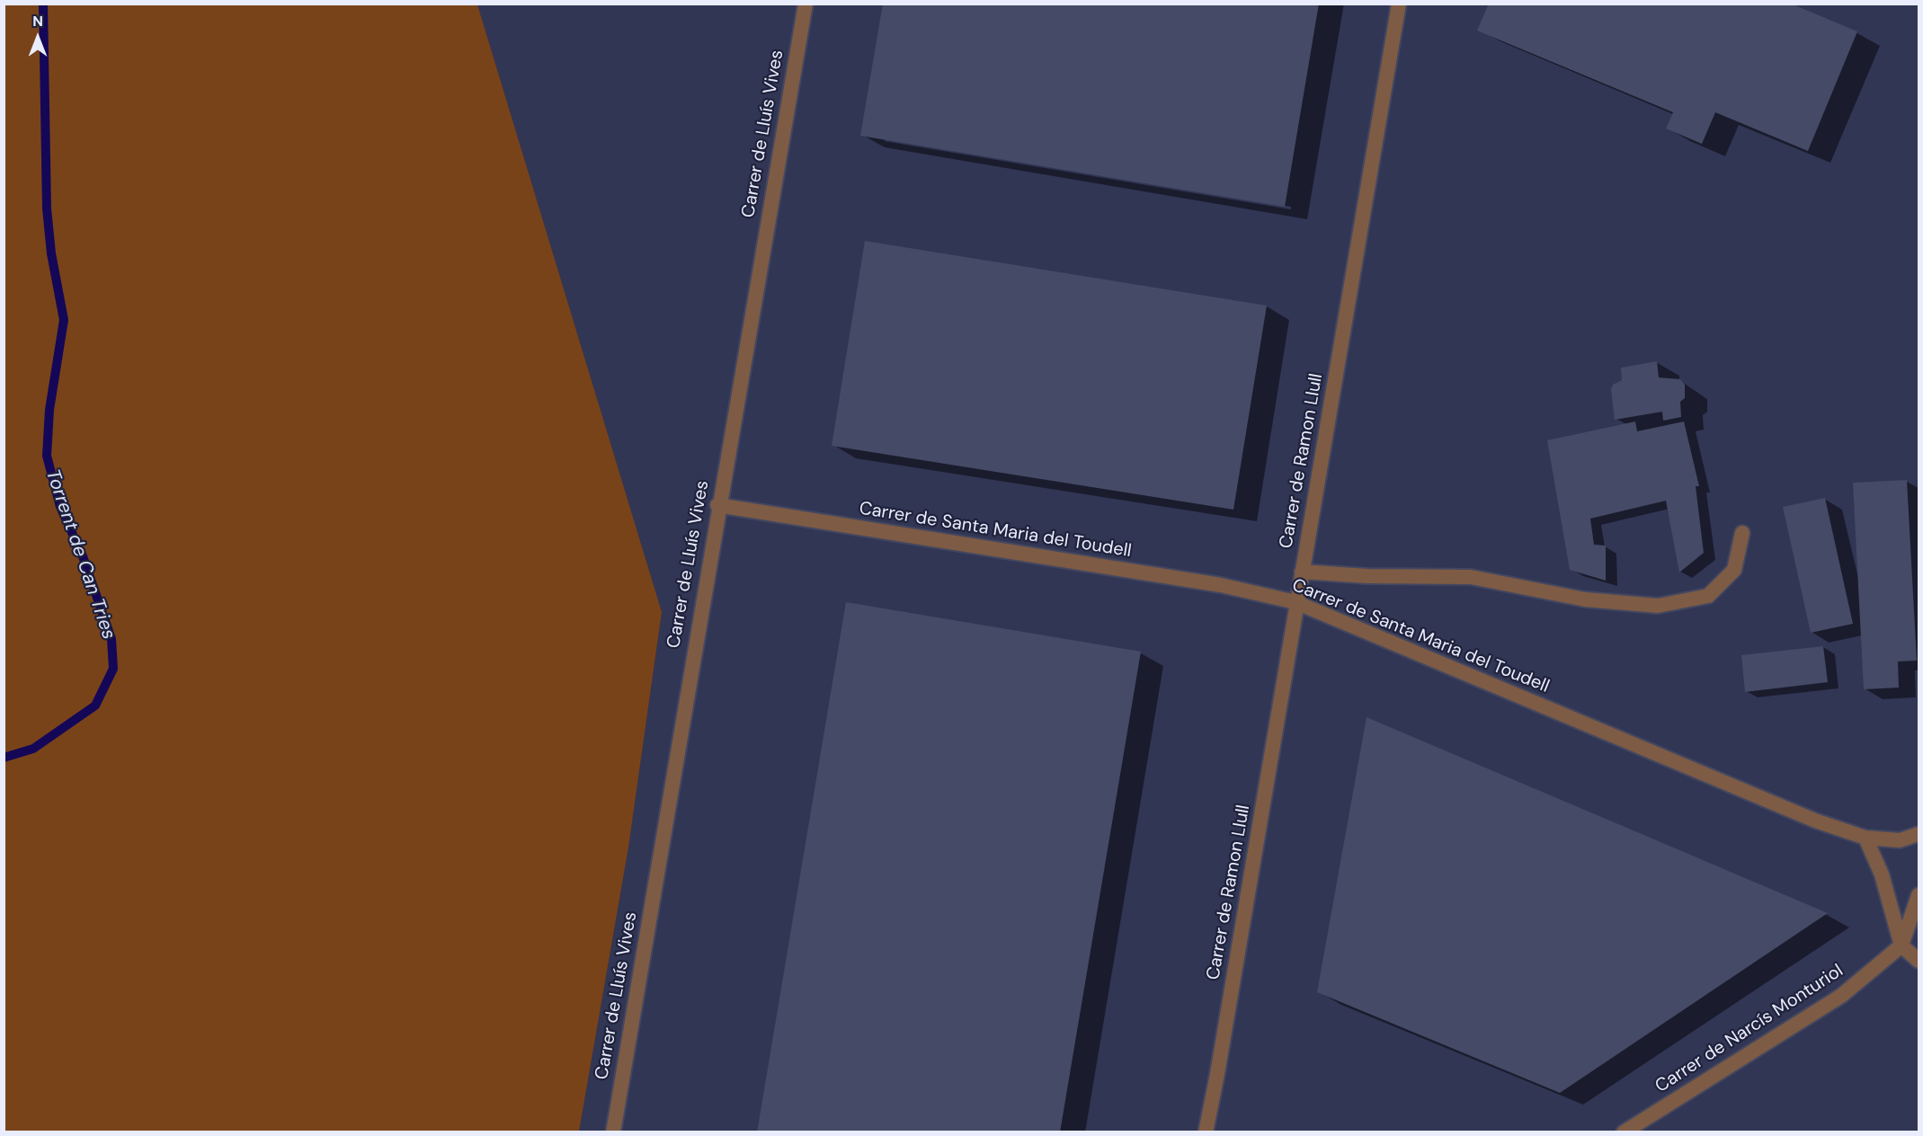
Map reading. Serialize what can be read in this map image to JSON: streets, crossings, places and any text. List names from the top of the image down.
{
  "streets": {
    "street": [
      "Carrer de Lluís Vives",
      "Carrer de Ramon Llull",
      "Carrer de Santa Maria del Toudell",
      "Carrer de Narcís Monturiol"
    ]
  },
  "crossings": [
    ["Carrer de Lluís Vives", "Carrer de Santa Maria del Toudell"],
    ["Carrer de Ramon Llull", "Carrer de Santa Maria del Toudell"]
  ],
  "water": ["Torrent de Can Tries"],
  "north": "top"
}
